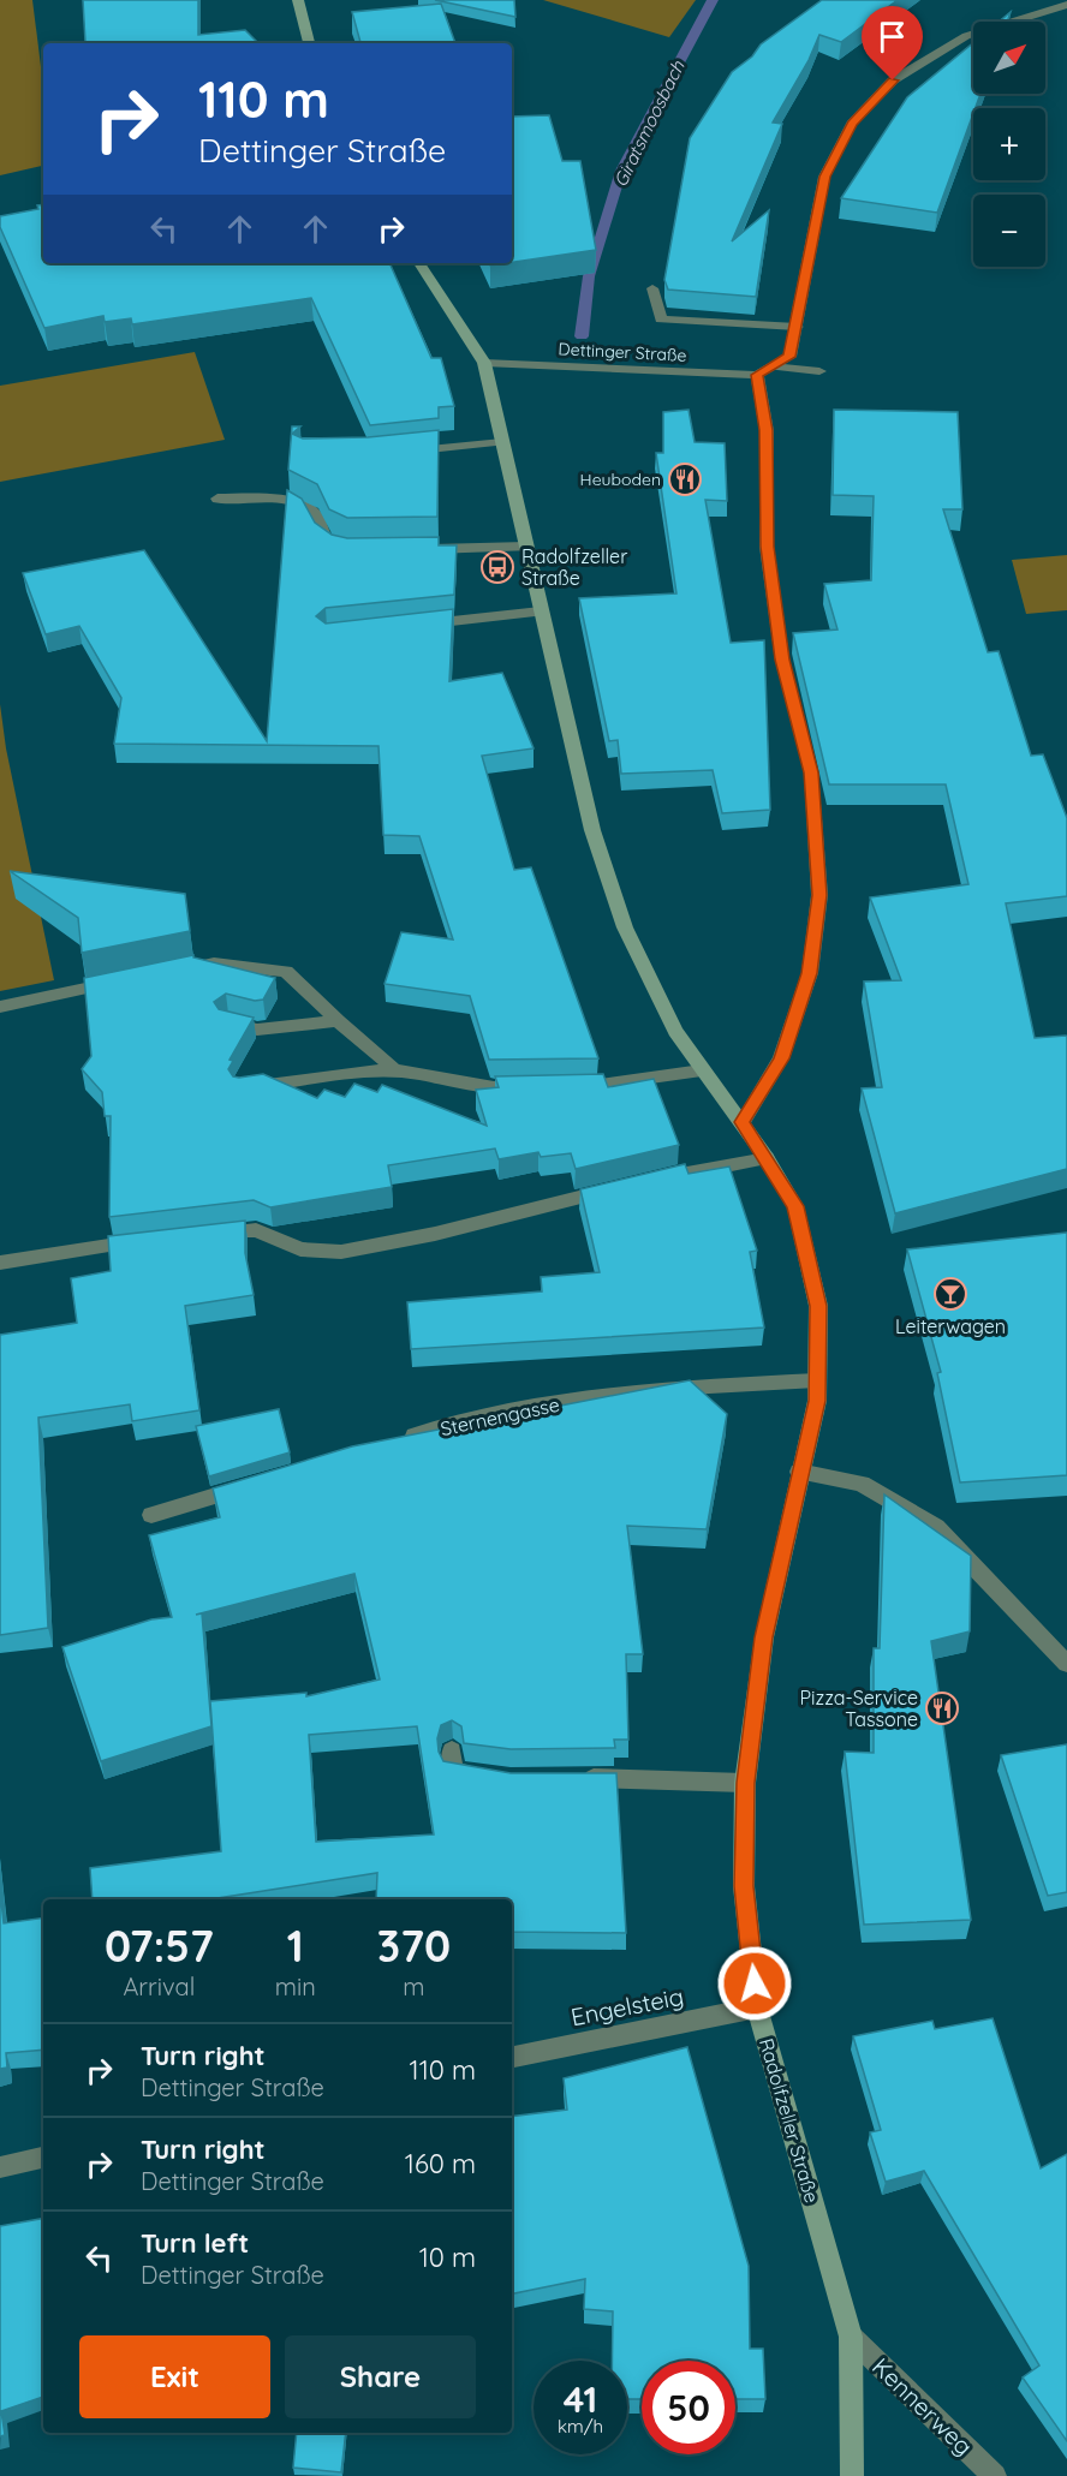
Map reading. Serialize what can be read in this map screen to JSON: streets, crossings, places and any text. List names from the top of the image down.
{
  "streets": {
    "main road": ["Radolfzeller Straße"],
    "street": [
      "Dettinger Straße",
      "Sternengasse",
      "Engelsteig",
      "Kennerweg"
    ]
  },
  "crossings": [
    ["Dettinger Straße", "Radolfzeller Straße"],
    ["Sternengasse", "Radolfzeller Straße"],
    ["Engelsteig", "Radolfzeller Straße"],
    ["Radolfzeller Straße", "Kennerweg"]
  ],
  "water": ["Giratsmoosbach"],
  "places": {
    "restaurant": ["Heuboden", "Pizza-Service Tassone"],
    "bus stop": ["Radolfzeller Straße"],
    "bar": ["Leiterwagen"]
  },
  "north": "top right",
  "page": {
    "map_buttons": ["+", "−"],
    "turn": ["110 m", "Dettinger Straße"],
    "eta": [
      "07:57",
      "Arrival",
      "1",
      "min",
      "370",
      "m"
    ],
    "list": [
      {
        "name": "Turn right",
        "note": "Dettinger Straße",
        "value": "110 m"
      },
      {
        "name": "Turn right",
        "note": "Dettinger Straße",
        "value": "160 m"
      },
      {
        "name": "Turn left",
        "note": "Dettinger Straße",
        "value": "10 m"
      }
    ],
    "buttons": ["Exit", "Share"],
    "speed": "41 km/h",
    "limit": "50"
  }
}
